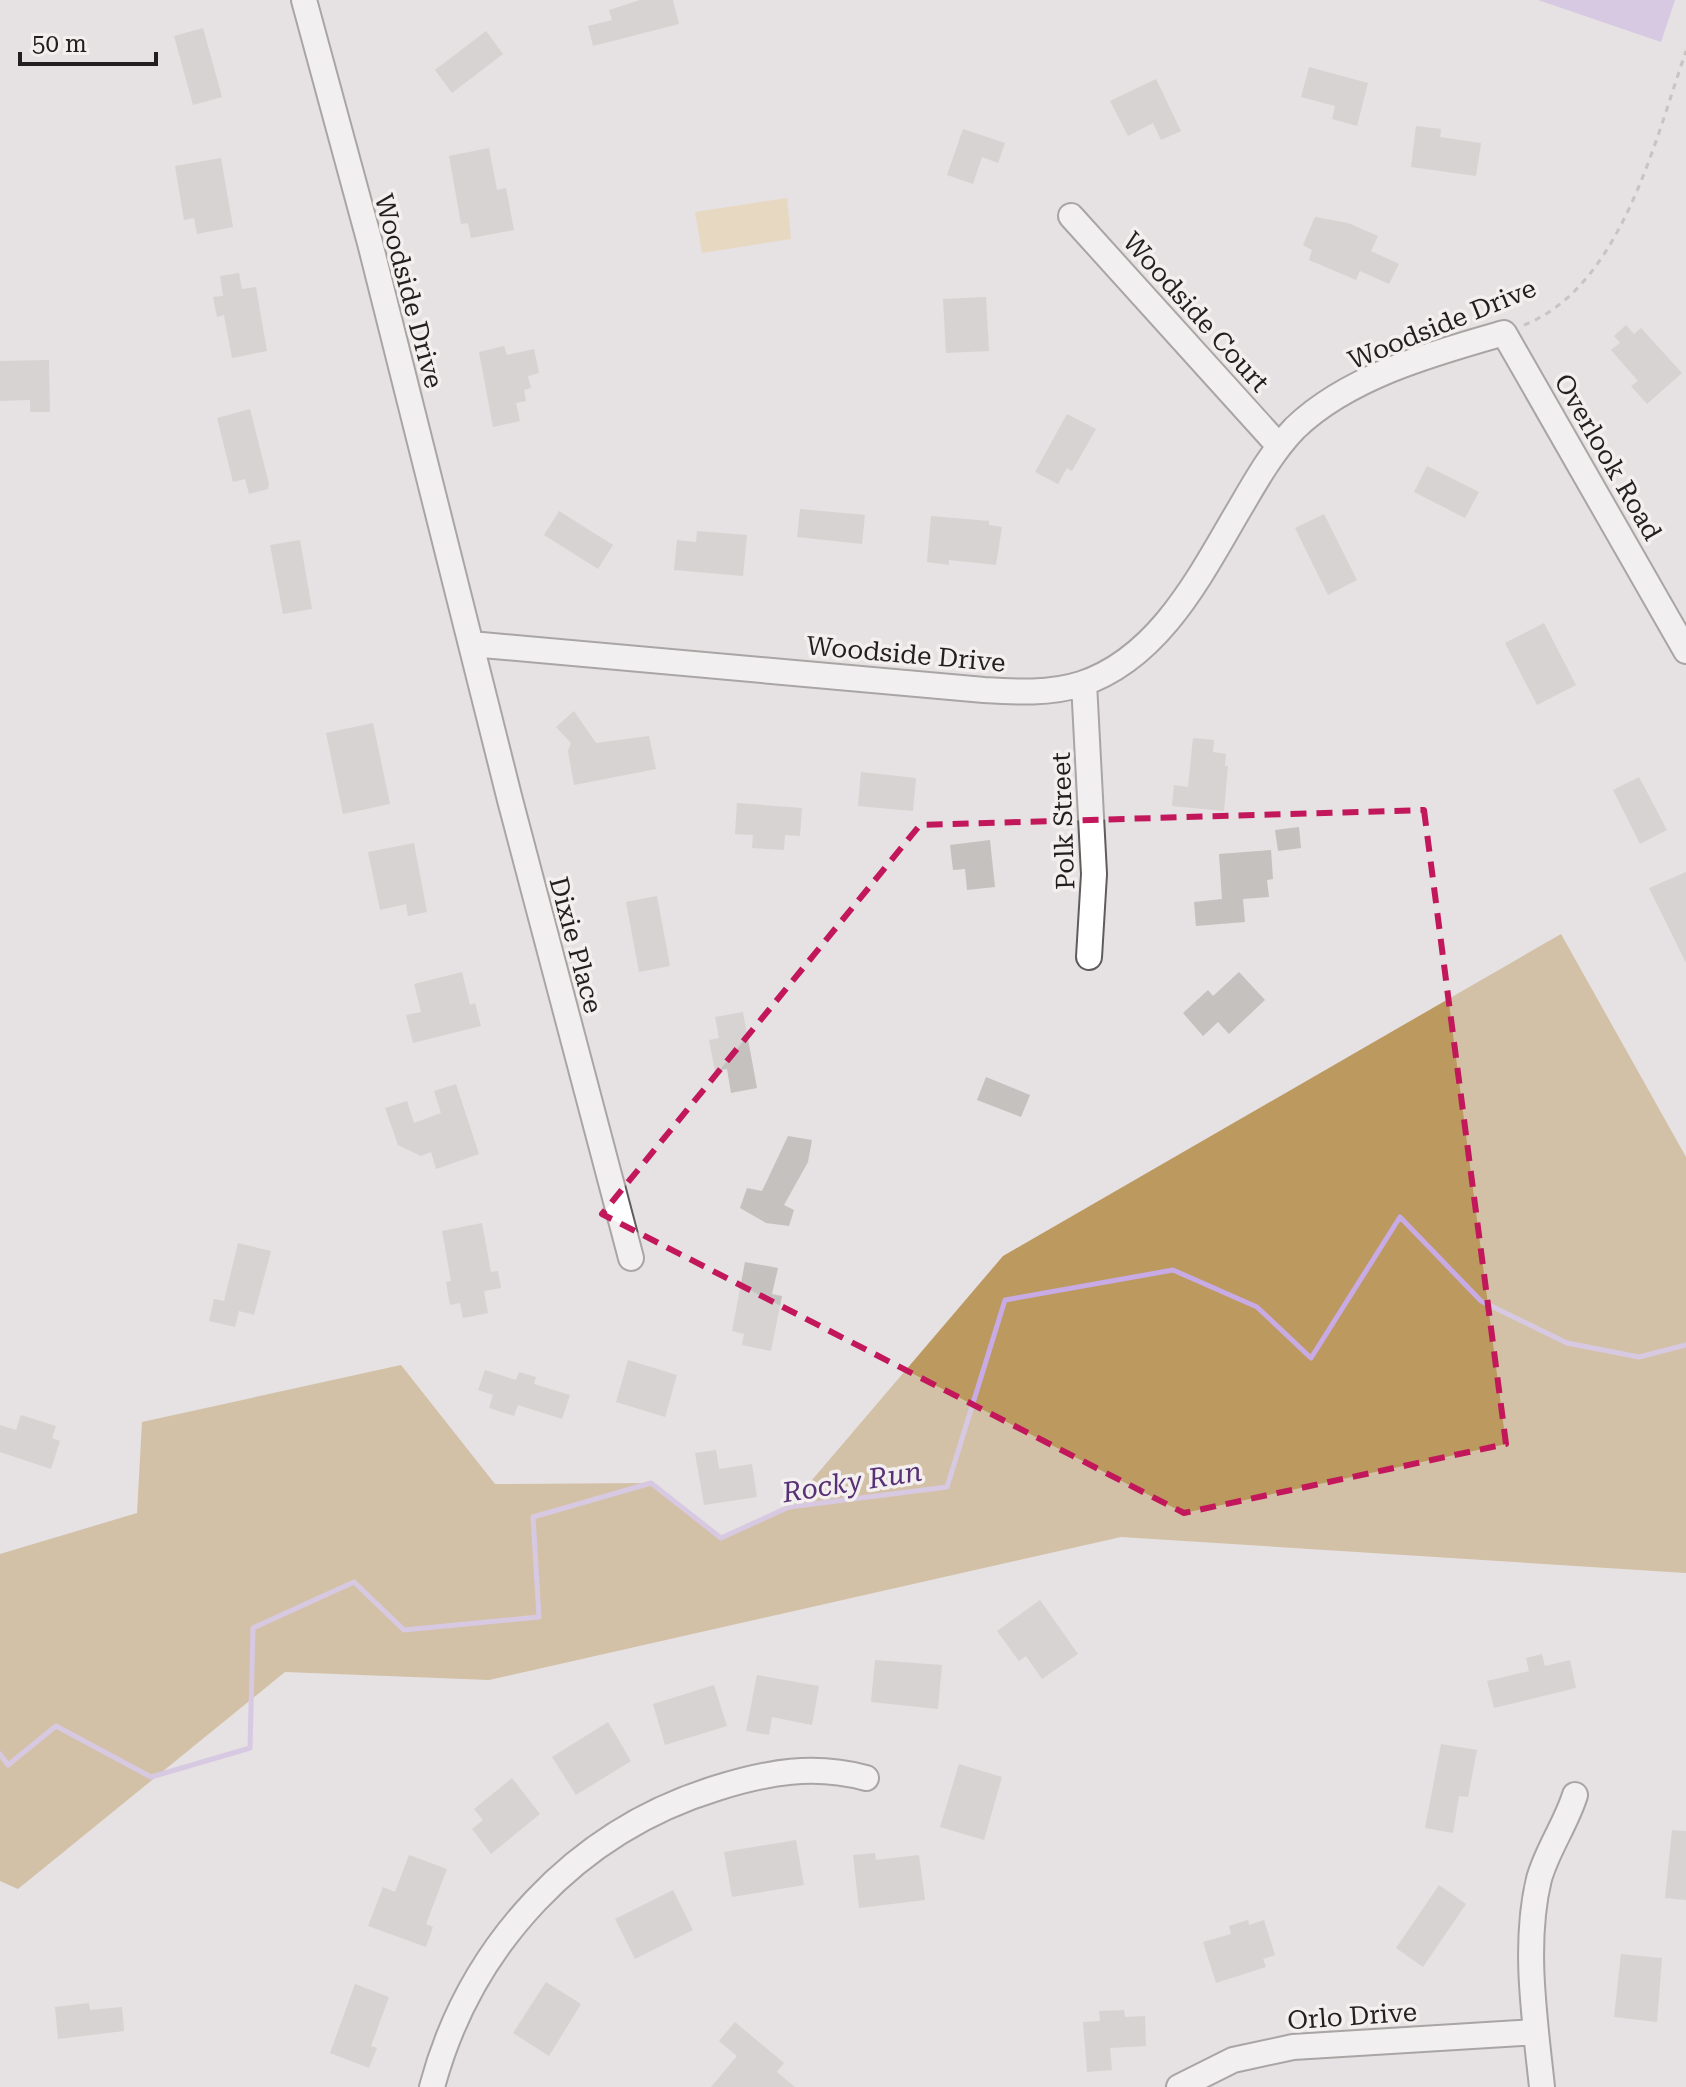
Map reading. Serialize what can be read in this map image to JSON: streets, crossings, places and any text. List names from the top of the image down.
{
  "streets": {
    "street": [
      "Woodside Drive",
      "Woodside Court",
      "Overlook Road",
      "Polk Street",
      "Dixie Place",
      "Orlo Drive"
    ]
  },
  "crossings": [
    ["Woodside Drive", "Woodside Court"],
    ["Woodside Drive", "Overlook Road"],
    ["Woodside Drive", "Polk Street"],
    ["Woodside Drive", "Dixie Place"]
  ],
  "water": ["Rocky Run"],
  "scale_bar": "50 m"
}
